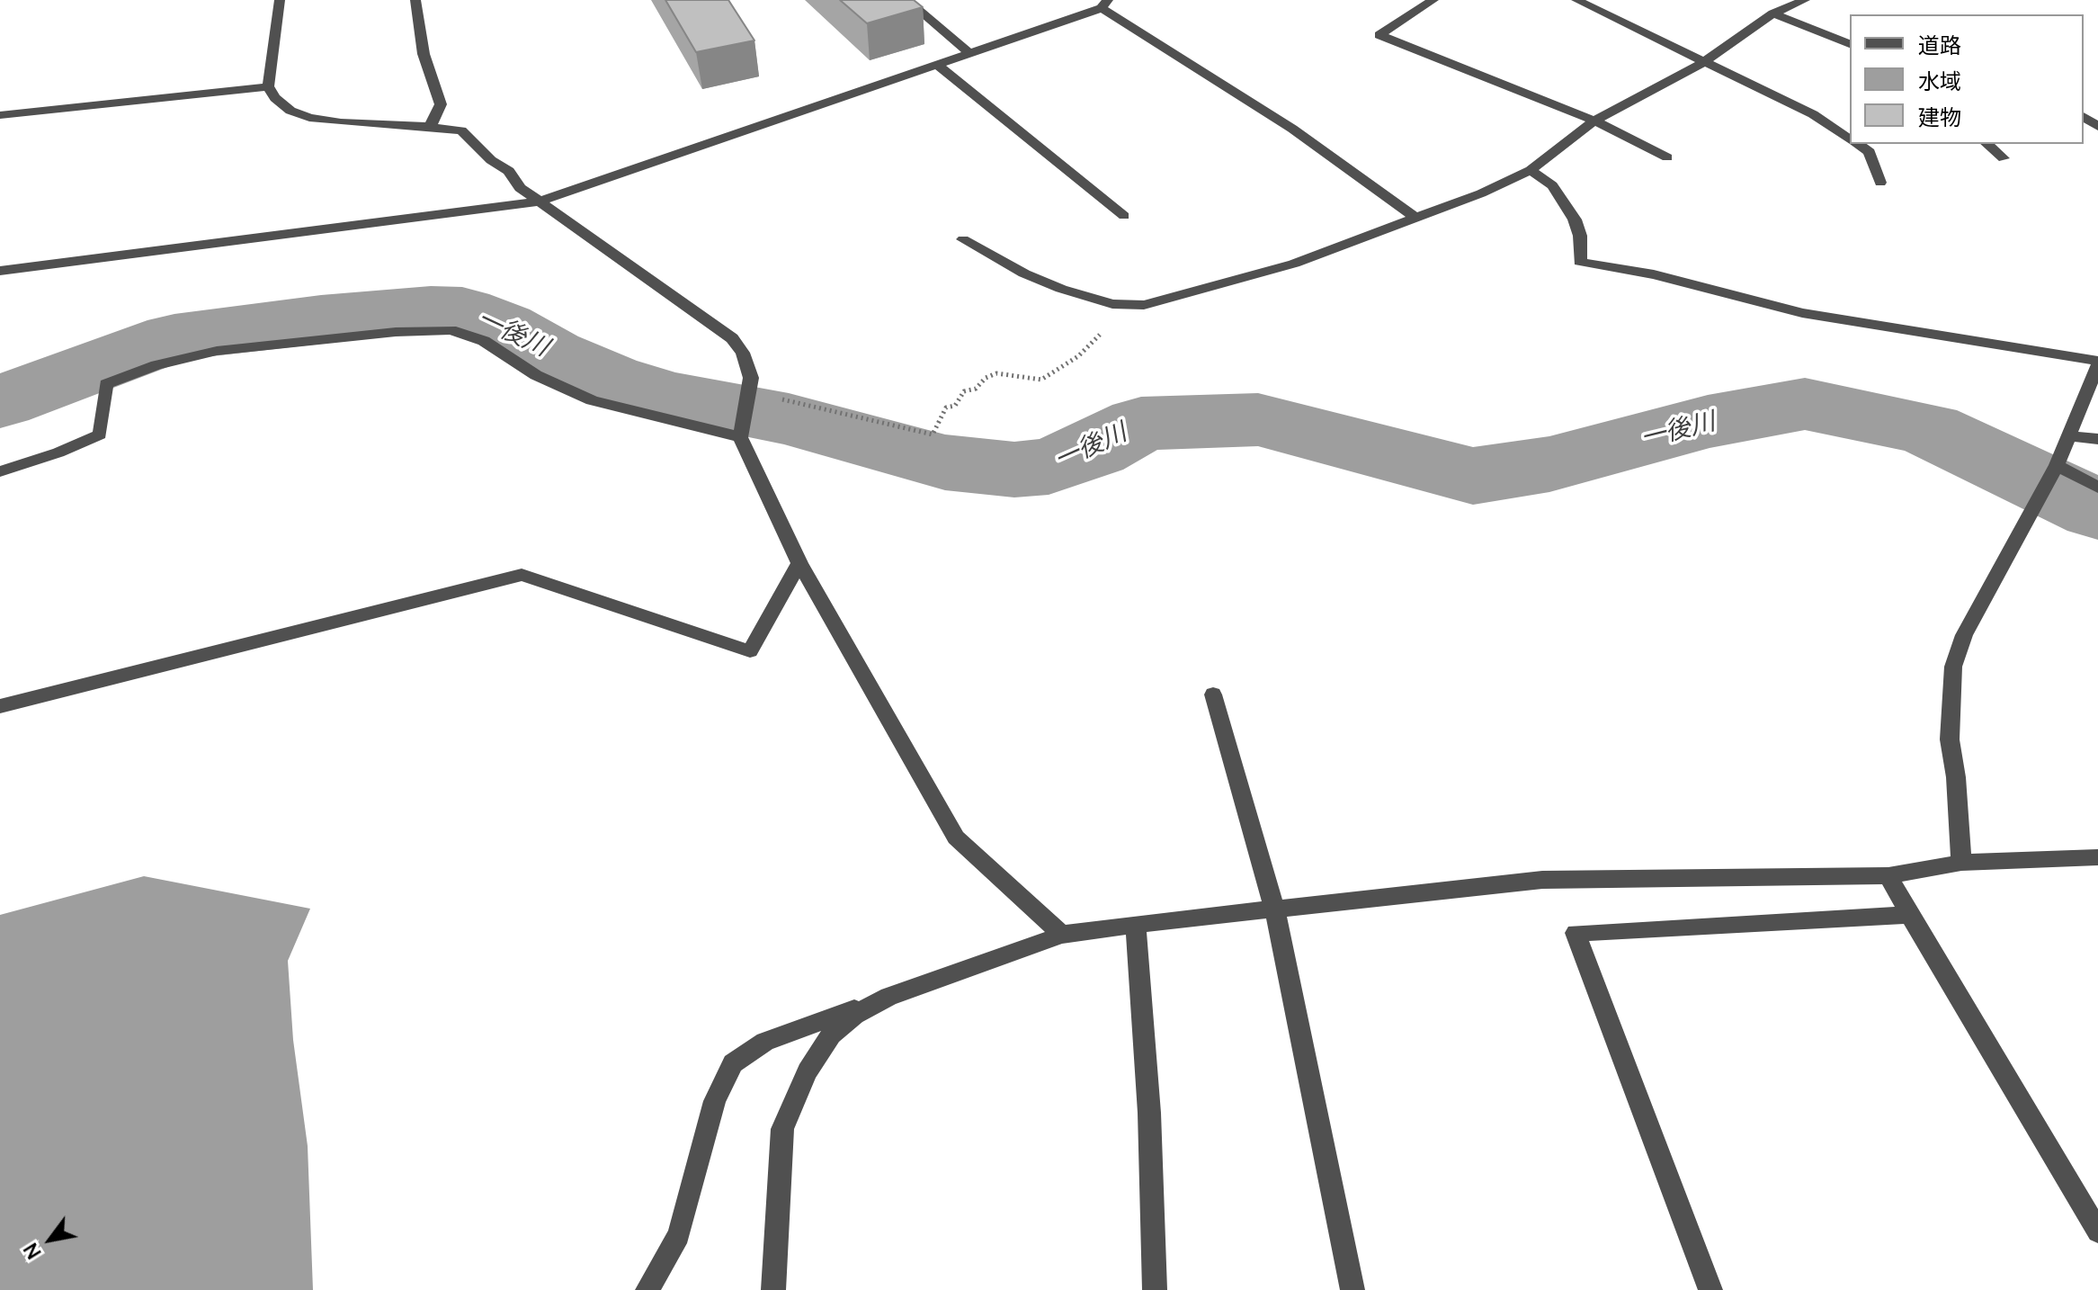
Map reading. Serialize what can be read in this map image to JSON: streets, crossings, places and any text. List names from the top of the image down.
{
  "water": ["一後川"],
  "legend": ["道路", "水域", "建物"],
  "north": "bottom left"
}
